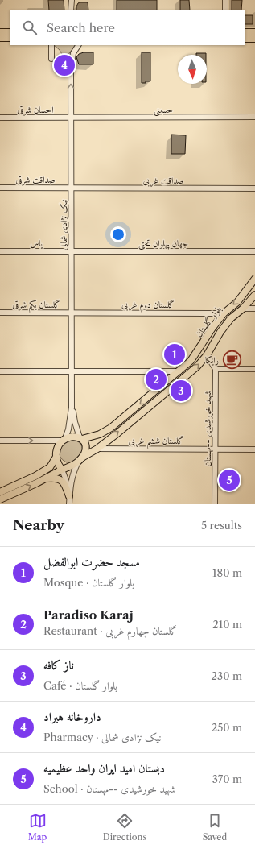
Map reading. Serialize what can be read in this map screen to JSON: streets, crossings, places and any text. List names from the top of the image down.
{
  "streets": {
    "main road": ["بلوار گلستان"],
    "street": [
      "احسان شرقی",
      "حسینی",
      "صداقت شرقی",
      "صداقت غربی",
      "نیک نژادی شمالی",
      "یاس",
      "جهان پهلوان تختی",
      "گلستان یکم شرقی",
      "گلستان دوم غربی",
      "شهید خورشیدی --مهستان",
      "گلستان ششم غربی"
    ]
  },
  "crossings": [
    ["احسان شرقی", "حسینی"],
    ["احسان شرقی", "نیک نژادی شمالی"],
    ["حسینی", "نیک نژادی شمالی"],
    ["صداقت شرقی", "صداقت غربی"],
    ["صداقت شرقی", "نیک نژادی شمالی"],
    ["صداقت غربی", "نیک نژادی شمالی"],
    ["نیک نژادی شمالی", "یاس"],
    ["نیک نژادی شمالی", "جهان پهلوان تختی"],
    ["نیک نژادی شمالی", "گلستان یکم شرقی"],
    ["نیک نژادی شمالی", "گلستان دوم غربی"],
    ["یاس", "جهان پهلوان تختی"],
    ["گلستان یکم شرقی", "گلستان دوم غربی"],
    ["گلستان دوم غربی", "بلوار گلستان"],
    ["بلوار گلستان", "گلستان ششم غربی"],
    ["شهید خورشیدی --مهستان", "گلستان ششم غربی"]
  ],
  "places": {
    "cafe": ["رایکا"]
  },
  "north": "bottom",
  "page": {
    "search": "Search here",
    "pins": [
      "4",
      "1",
      "2",
      "3",
      "5"
    ],
    "heading": ["Nearby", "5 results"],
    "list": [
      {
        "mark": "1",
        "name": "مسجد حضرت ابوالفضل",
        "note": "Mosque · بلوار گلستان",
        "value": "180 m"
      },
      {
        "mark": "2",
        "name": "Paradiso Karaj",
        "note": "Restaurant · گلستان چهارم غربی",
        "value": "210 m"
      },
      {
        "mark": "3",
        "name": "ناز کافه",
        "note": "Café · بلوار گلستان",
        "value": "230 m"
      },
      {
        "mark": "4",
        "name": "داروخانه هیراد",
        "note": "Pharmacy · نیک نژادی شمالی",
        "value": "250 m"
      },
      {
        "mark": "5",
        "name": "دبستان امید ایران واحد عظیمیه",
        "note": "School · شهید خورشیدی --مهستان",
        "value": "370 m"
      }
    ],
    "nav": ["Map", "Directions", "Saved"]
  }
}
